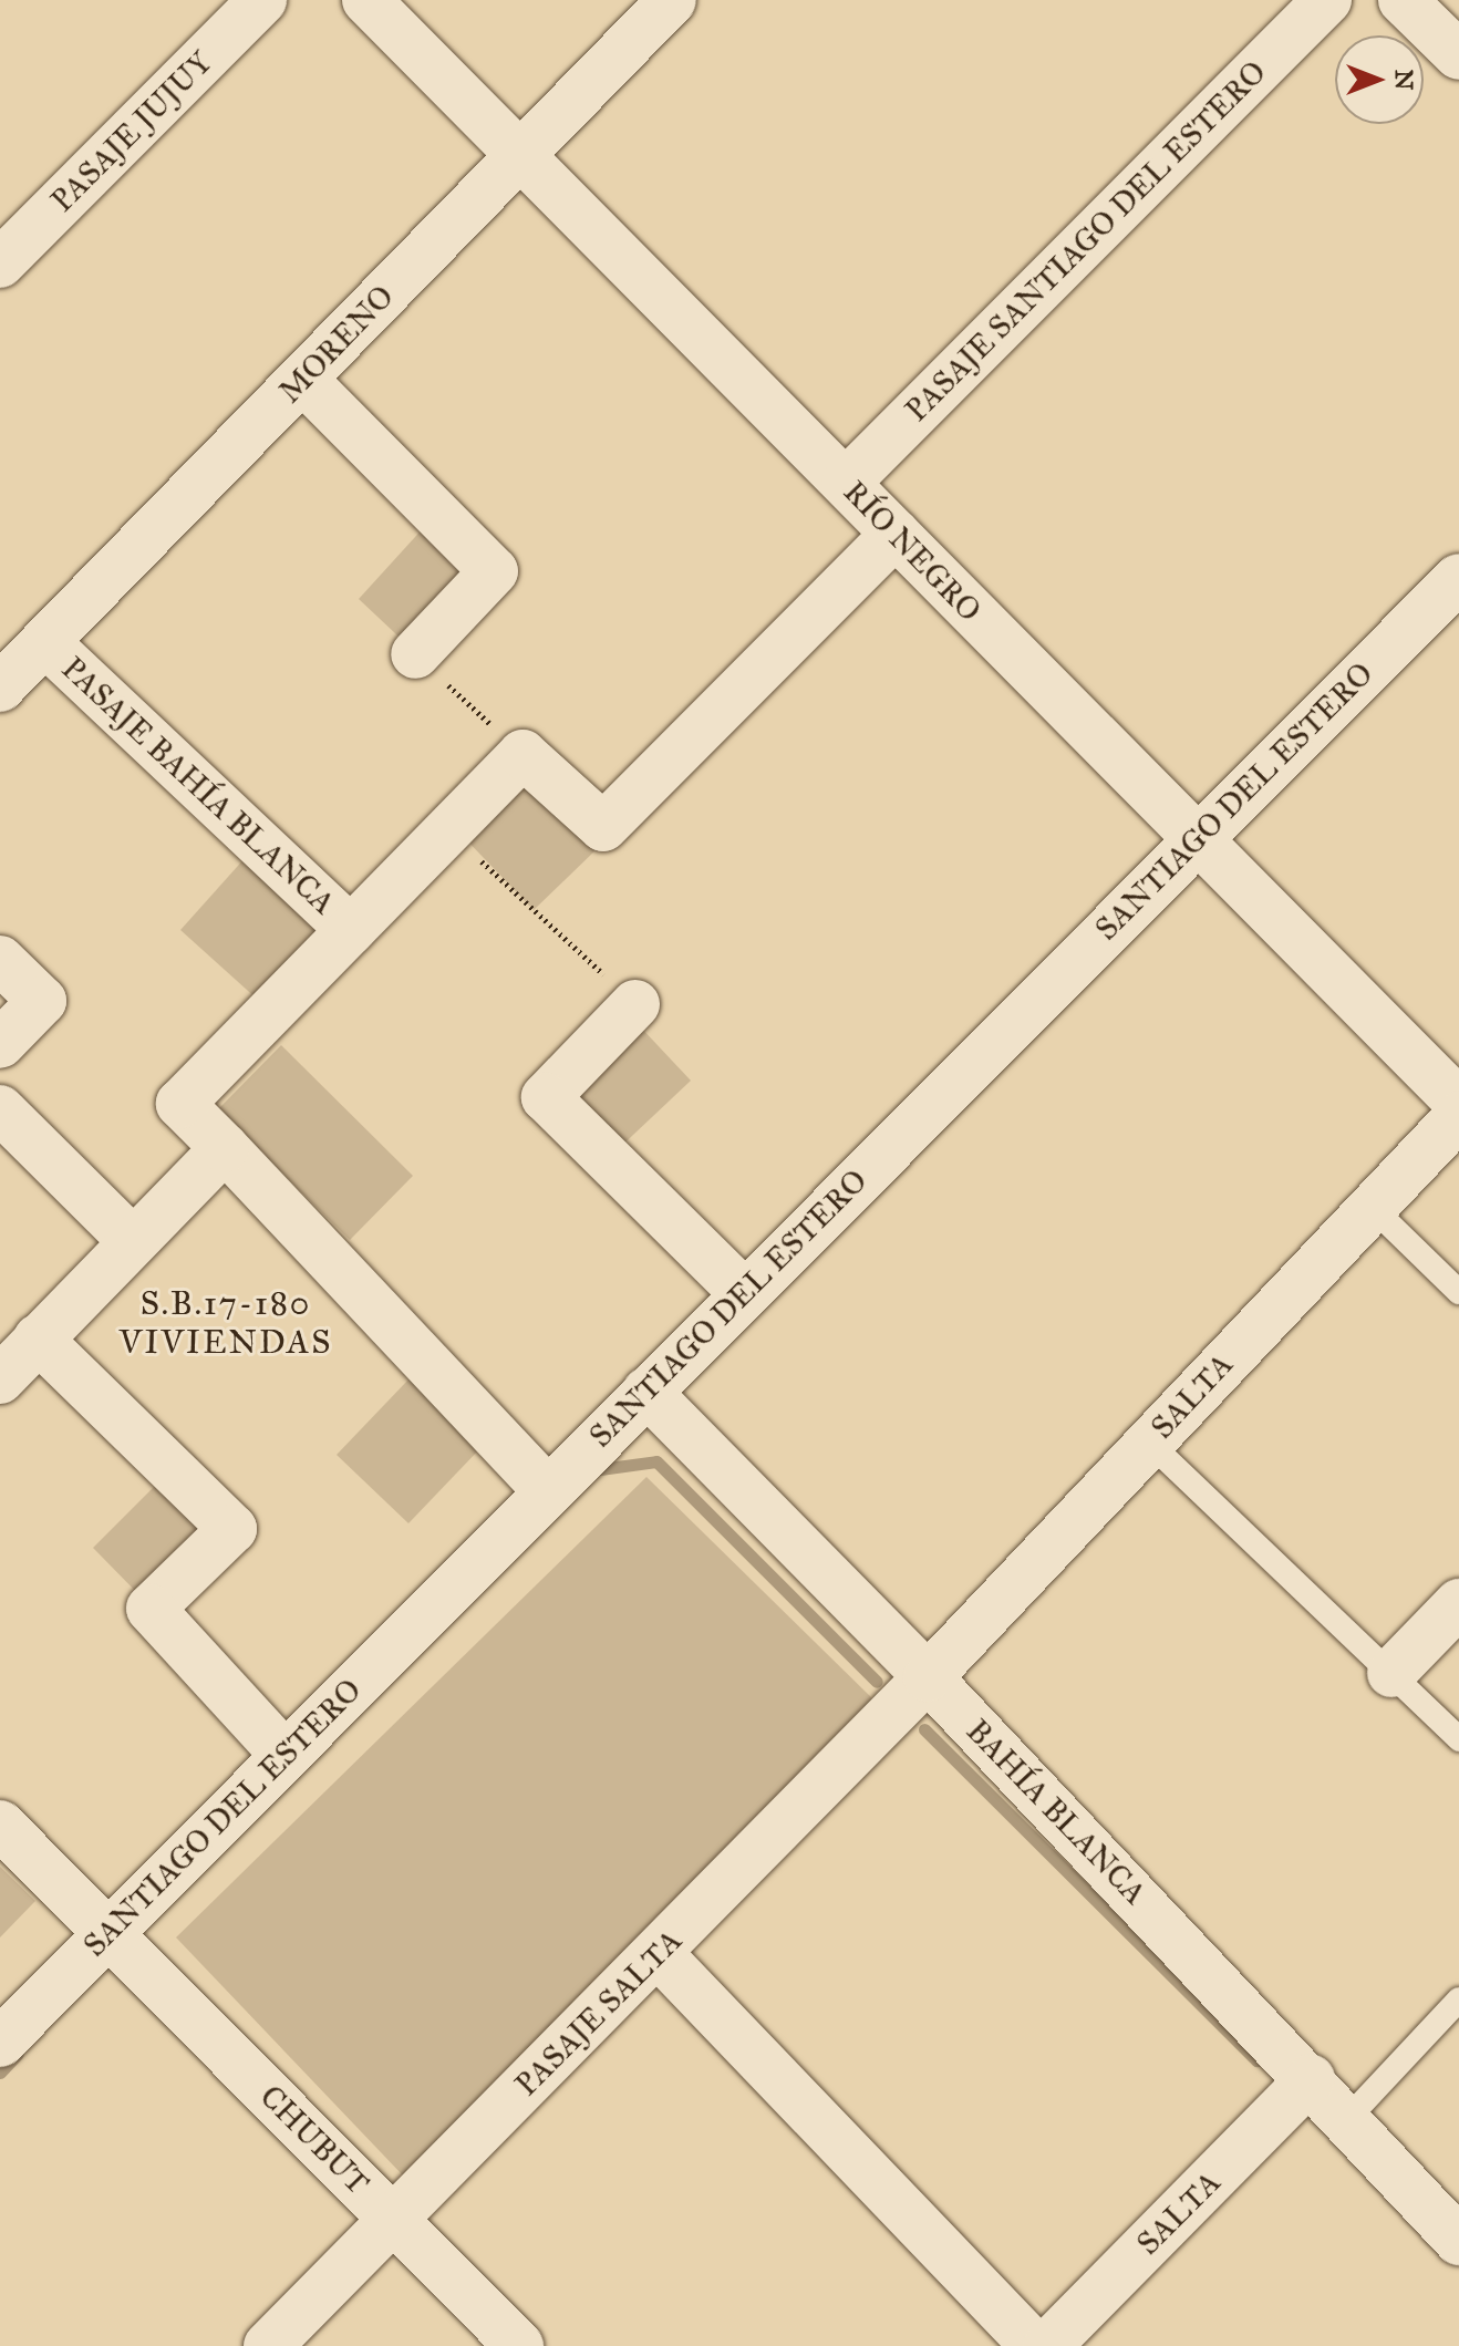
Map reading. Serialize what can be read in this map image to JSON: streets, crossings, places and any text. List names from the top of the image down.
{
  "streets": {
    "street": [
      "PASAJE JUJUY",
      "PASAJE SANTIAGO DEL ESTERO",
      "MORENO",
      "RÍO NEGRO",
      "PASAJE BAHÍA BLANCA",
      "SANTIAGO DEL ESTERO",
      "SALTA",
      "BAHÍA BLANCA",
      "PASAJE SALTA",
      "CHUBUT"
    ]
  },
  "crossings": [
    ["PASAJE SANTIAGO DEL ESTERO", "RÍO NEGRO"],
    ["MORENO", "RÍO NEGRO"],
    ["MORENO", "PASAJE BAHÍA BLANCA"],
    ["RÍO NEGRO", "SANTIAGO DEL ESTERO"],
    ["SANTIAGO DEL ESTERO", "BAHÍA BLANCA"],
    ["SANTIAGO DEL ESTERO", "CHUBUT"],
    ["SALTA", "BAHÍA BLANCA"],
    ["SALTA", "PASAJE SALTA"],
    ["BAHÍA BLANCA", "PASAJE SALTA"],
    ["PASAJE SALTA", "CHUBUT"]
  ],
  "districts": ["S.B.17-180 VIVIENDAS"],
  "north": "right"
}
